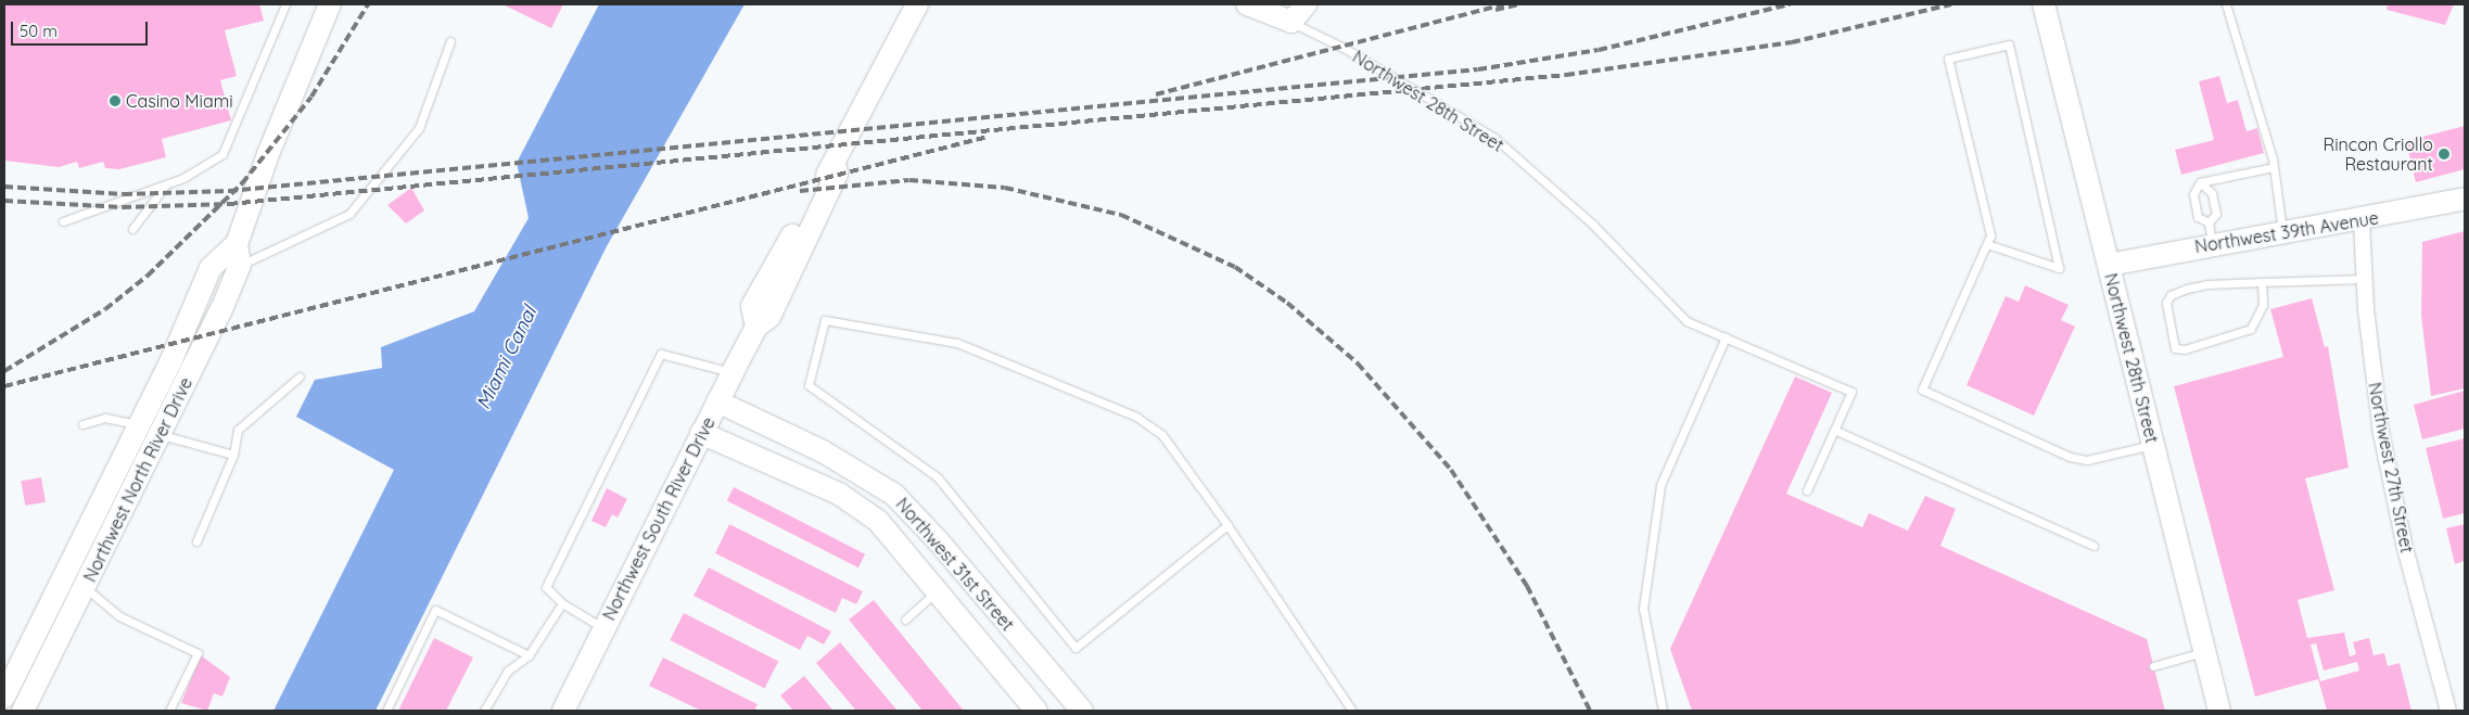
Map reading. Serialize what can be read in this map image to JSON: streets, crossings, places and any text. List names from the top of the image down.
{
  "streets": {
    "street": [
      "Northwest 28th Street",
      "Northwest 39th Avenue",
      "Northwest 27th Street",
      "Northwest North River Drive",
      "Northwest South River Drive",
      "Northwest 31st Street"
    ]
  },
  "crossings": [
    ["Northwest 28th Street", "Northwest 39th Avenue"],
    ["Northwest 39th Avenue", "Northwest 27th Street"],
    ["Northwest South River Drive", "Northwest 31st Street"]
  ],
  "water": ["Miami Canal"],
  "places": ["Casino Miami", "Rincon Criollo Restaurant"],
  "scale_bar": "50 m"
}
